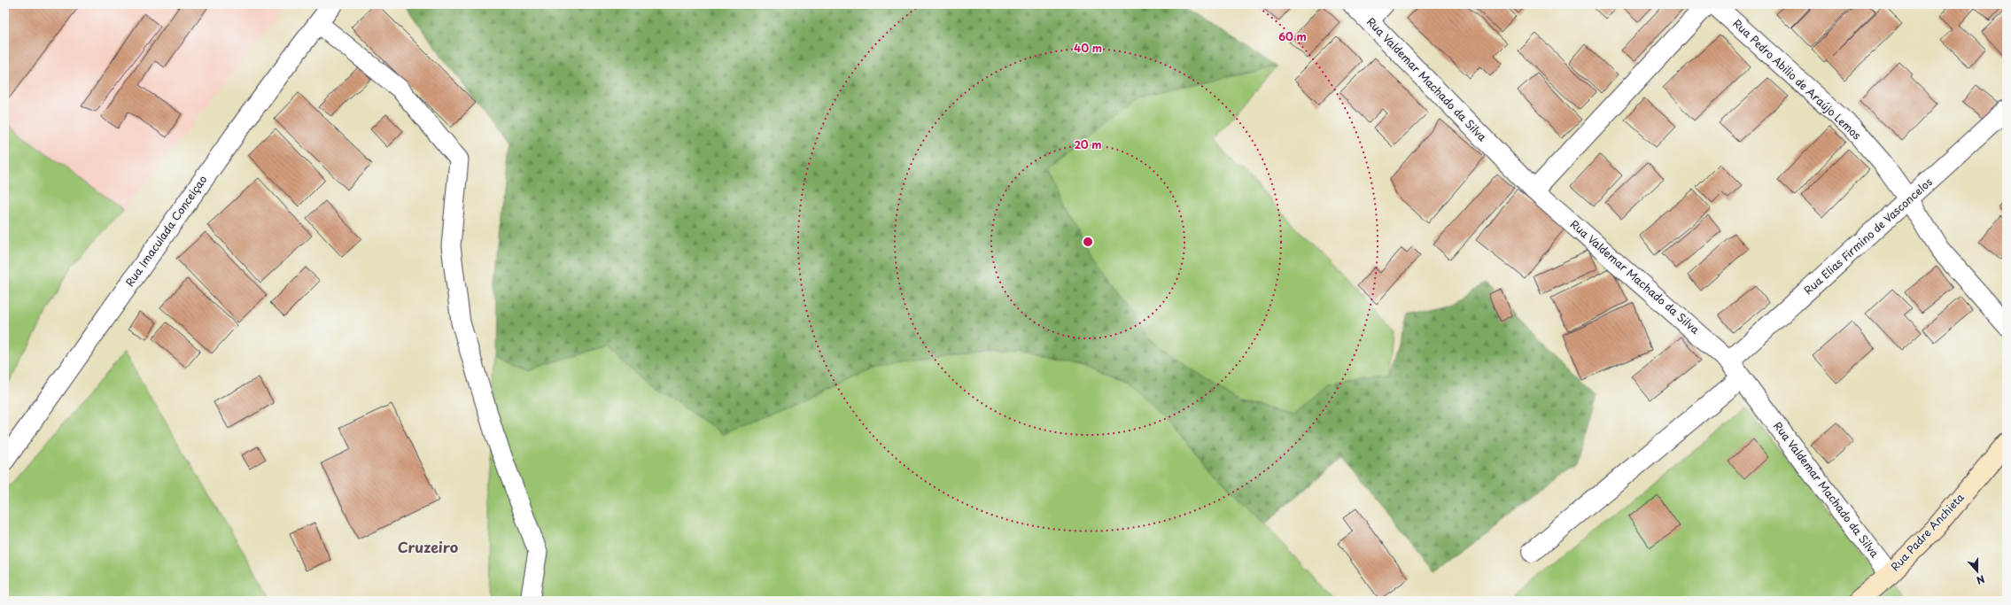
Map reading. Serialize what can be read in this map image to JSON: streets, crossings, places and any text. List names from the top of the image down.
{
  "streets": {
    "street": [
      "Rua Valdemar Machado da Silva",
      "Rua Pedro Abilio de Araújo Lemos",
      "Rua Imaculada Conceiçao",
      "Rua Elias Firmino de Vasconcelos",
      "Rua Padre Anchieta"
    ]
  },
  "crossings": [
    ["Rua Valdemar Machado da Silva", "Rua Elias Firmino de Vasconcelos"],
    ["Rua Valdemar Machado da Silva", "Rua Padre Anchieta"],
    ["Rua Pedro Abilio de Araújo Lemos", "Rua Elias Firmino de Vasconcelos"]
  ],
  "districts": ["Cruzeiro"],
  "north": "bottom",
  "rings": ["60 m", "40 m", "20 m"]
}
